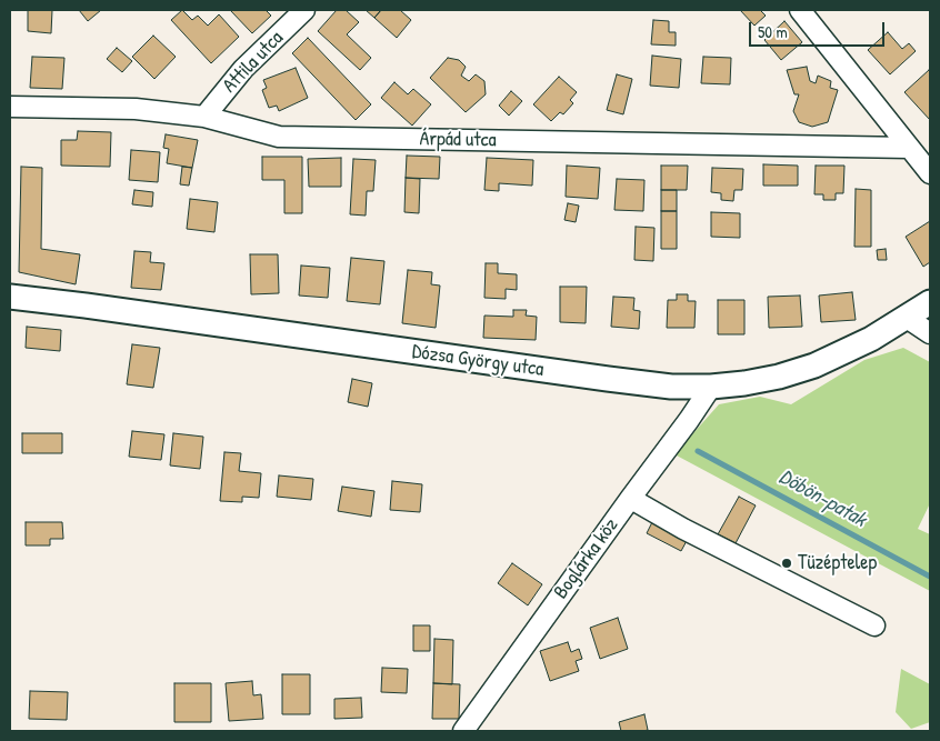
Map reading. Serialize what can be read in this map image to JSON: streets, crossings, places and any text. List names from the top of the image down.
{
  "streets": {
    "main road": ["Dózsa György utca"],
    "street": ["Attila utca", "Árpád utca", "Boglárka köz"]
  },
  "crossings": [
    ["Attila utca", "Árpád utca"],
    ["Dózsa György utca", "Boglárka köz"]
  ],
  "water": ["Döbön-patak"],
  "places": ["Tüzéptelep"],
  "scale_bar": "50 m"
}
